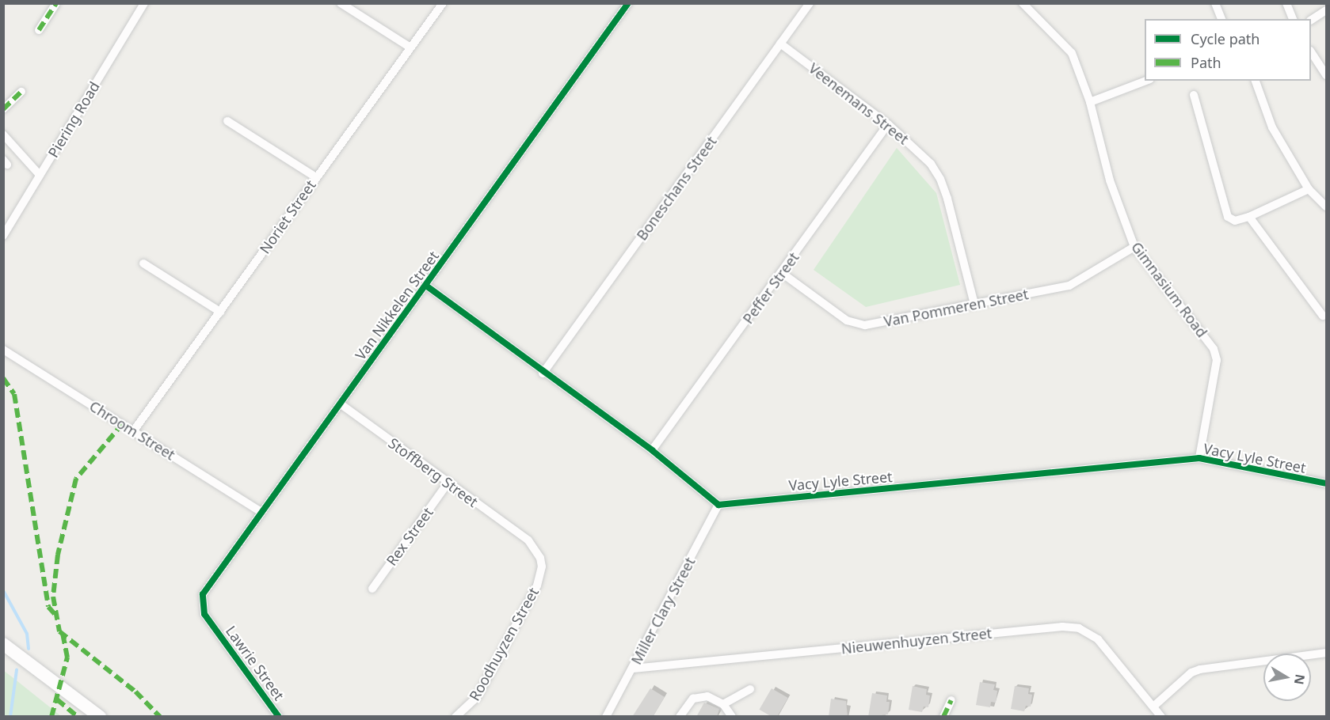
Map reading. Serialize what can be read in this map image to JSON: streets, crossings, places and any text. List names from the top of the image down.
{
  "streets": {
    "street": [
      "Veenemans Street",
      "Piering Road",
      "Boneschans Street",
      "Noriet Street",
      "Peffer Street",
      "Gimnasium Road",
      "Van Nikkelen Street",
      "Van Pommeren Street",
      "Chroom Street",
      "Vacy Lyle Street",
      "Stoffberg Street",
      "Rex Street",
      "Miller Clary Street",
      "Nieuwenhuyzen Street",
      "Roodhuyzen Street",
      "Lawrie Street"
    ]
  },
  "crossings": [
    ["Veenemans Street", "Boneschans Street"],
    ["Veenemans Street", "Peffer Street"],
    ["Veenemans Street", "Van Pommeren Street"],
    ["Noriet Street", "Chroom Street"],
    ["Peffer Street", "Van Pommeren Street"],
    ["Gimnasium Road", "Van Pommeren Street"],
    ["Gimnasium Road", "Vacy Lyle Street"],
    ["Van Nikkelen Street", "Chroom Street"],
    ["Van Nikkelen Street", "Stoffberg Street"],
    ["Van Nikkelen Street", "Lawrie Street"],
    ["Vacy Lyle Street", "Miller Clary Street"],
    ["Stoffberg Street", "Rex Street"],
    ["Stoffberg Street", "Roodhuyzen Street"],
    ["Miller Clary Street", "Nieuwenhuyzen Street"]
  ],
  "legend": ["Cycle path", "Path"],
  "north": "right"
}
